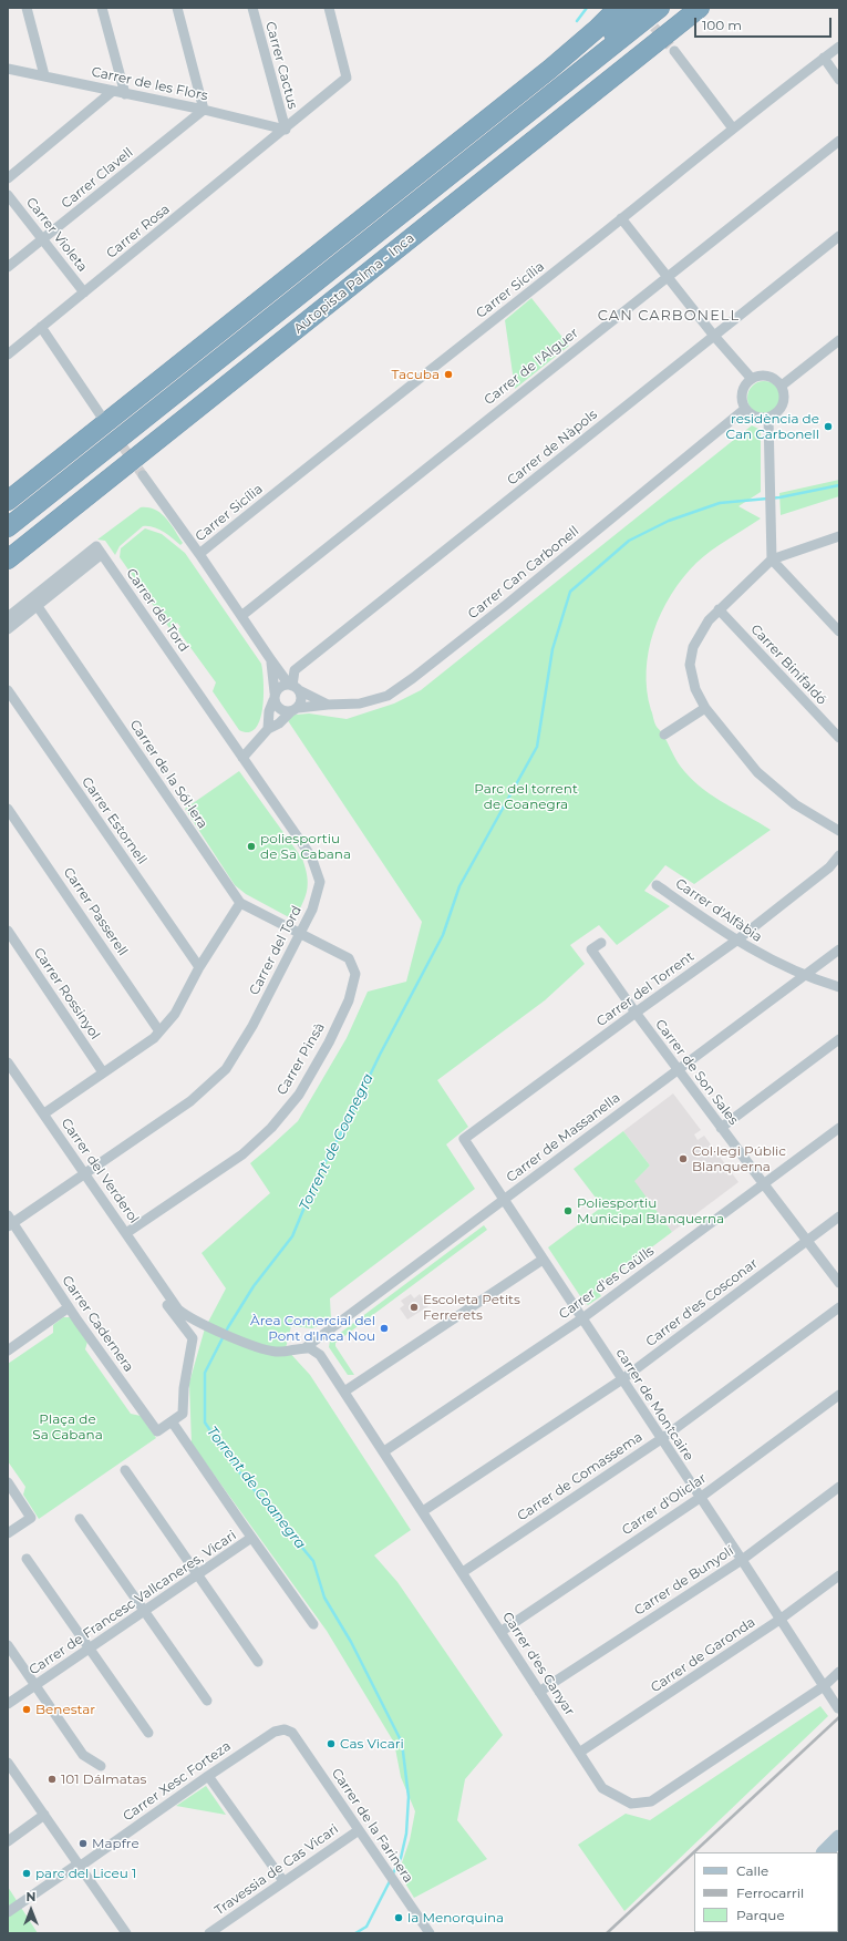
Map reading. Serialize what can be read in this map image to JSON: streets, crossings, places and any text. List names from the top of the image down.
{
  "streets": {
    "highway": ["Autopista Palma - Inca"],
    "street": [
      "Carrer Cactus",
      "Carrer de les Flors",
      "Carrer Clavell",
      "Carrer Rosa",
      "Carrer Violeta",
      "Carrer Sicília",
      "Carrer de l'Alguer",
      "Carrer de Nàpols",
      "Carrer Can Carbonell",
      "Carrer del Tord",
      "Carrer Binifaldó",
      "Carrer de la Sól·lera",
      "Carrer Estornell",
      "Carrer d'Alfàbia",
      "Carrer Passerell",
      "Carrer del Torrent",
      "Carrer Rossinyol",
      "Carrer Pinsà",
      "Carrer de Son Sales",
      "Carrer de Massanella",
      "Carrer del Verderol",
      "Carrer d'es Caülls",
      "Carrer d'es Cosconar",
      "Carrer Cadernera",
      "carrer de Montcaire",
      "Carrer de Comassema",
      "Carrer d'Oliclar",
      "Carrer de Bunyolí",
      "Carrer de Francesc Vallcaneres, Vicari",
      "Carrer de Garonda",
      "Carrer d'es Canyar",
      "Carrer Xesc Forteza",
      "Carrer de la Farinera",
      "Travessia de Cas Vicari"
    ]
  },
  "crossings": [
    ["Carrer Cactus", "Carrer de les Flors"],
    ["Carrer Cactus", "Carrer Rosa"],
    ["Carrer de les Flors", "Carrer Clavell"],
    ["Carrer de les Flors", "Carrer Rosa"],
    ["Carrer Clavell", "Carrer Violeta"],
    ["Carrer Rosa", "Carrer Violeta"],
    ["Carrer de Nàpols", "Carrer Can Carbonell"],
    ["Carrer del Tord", "Carrer de la Sól·lera"],
    ["Carrer del Tord", "Carrer Pinsà"],
    ["Carrer del Tord", "Carrer del Verderol"],
    ["Carrer del Tord", "Carrer Cadernera"],
    ["Carrer de la Sól·lera", "Carrer Pinsà"],
    ["Carrer d'Alfàbia", "Carrer del Torrent"],
    ["Carrer d'Alfàbia", "Carrer de Massanella"],
    ["Carrer del Torrent", "Carrer de Son Sales"],
    ["Carrer del Torrent", "carrer de Montcaire"],
    ["Carrer Pinsà", "Carrer del Verderol"],
    ["Carrer de Son Sales", "Carrer de Massanella"],
    ["Carrer de Son Sales", "Carrer d'es Caülls"],
    ["Carrer de Son Sales", "Carrer d'es Cosconar"],
    ["Carrer de Massanella", "carrer de Montcaire"],
    ["Carrer de Massanella", "Carrer d'es Canyar"],
    ["Carrer d'es Caülls", "carrer de Montcaire"],
    ["Carrer d'es Caülls", "Carrer d'es Canyar"],
    ["Carrer d'es Cosconar", "carrer de Montcaire"],
    ["Carrer d'es Cosconar", "Carrer d'es Canyar"],
    ["carrer de Montcaire", "Carrer de Comassema"],
    ["carrer de Montcaire", "Carrer d'Oliclar"],
    ["carrer de Montcaire", "Carrer de Bunyolí"],
    ["carrer de Montcaire", "Carrer de Garonda"],
    ["carrer de Montcaire", "Carrer d'es Canyar"],
    ["Carrer de Comassema", "Carrer d'es Canyar"],
    ["Carrer d'Oliclar", "Carrer d'es Canyar"],
    ["Carrer de Bunyolí", "Carrer d'es Canyar"],
    ["Carrer de Garonda", "Carrer d'es Canyar"],
    ["Carrer Xesc Forteza", "Carrer de la Farinera"],
    ["Carrer de la Farinera", "Travessia de Cas Vicari"]
  ],
  "districts": ["CAN CARBONELL"],
  "water": ["Torrent de Coanegra"],
  "parks": ["Parc del torrent de Coanegra", "Plaça de Sa Cabana"],
  "places": [
    "Tacuba",
    "residència de Can Carbonell",
    "poliesportiu de Sa Cabana",
    "Col·legi Públic Blanquerna",
    "Poliesportiu Municipal Blanquerna",
    "Escoleta Petits Ferrerets",
    "Àrea Comercial del Pont d'Inca Nou",
    "Benestar",
    "Cas Vicari",
    "101 Dálmatas",
    "Mapfre",
    "parc del Liceu 1",
    "la Menorquina"
  ],
  "legend": ["Calle", "Ferrocarril", "Parque"],
  "scale_bar": "100 m",
  "north": "top"
}
